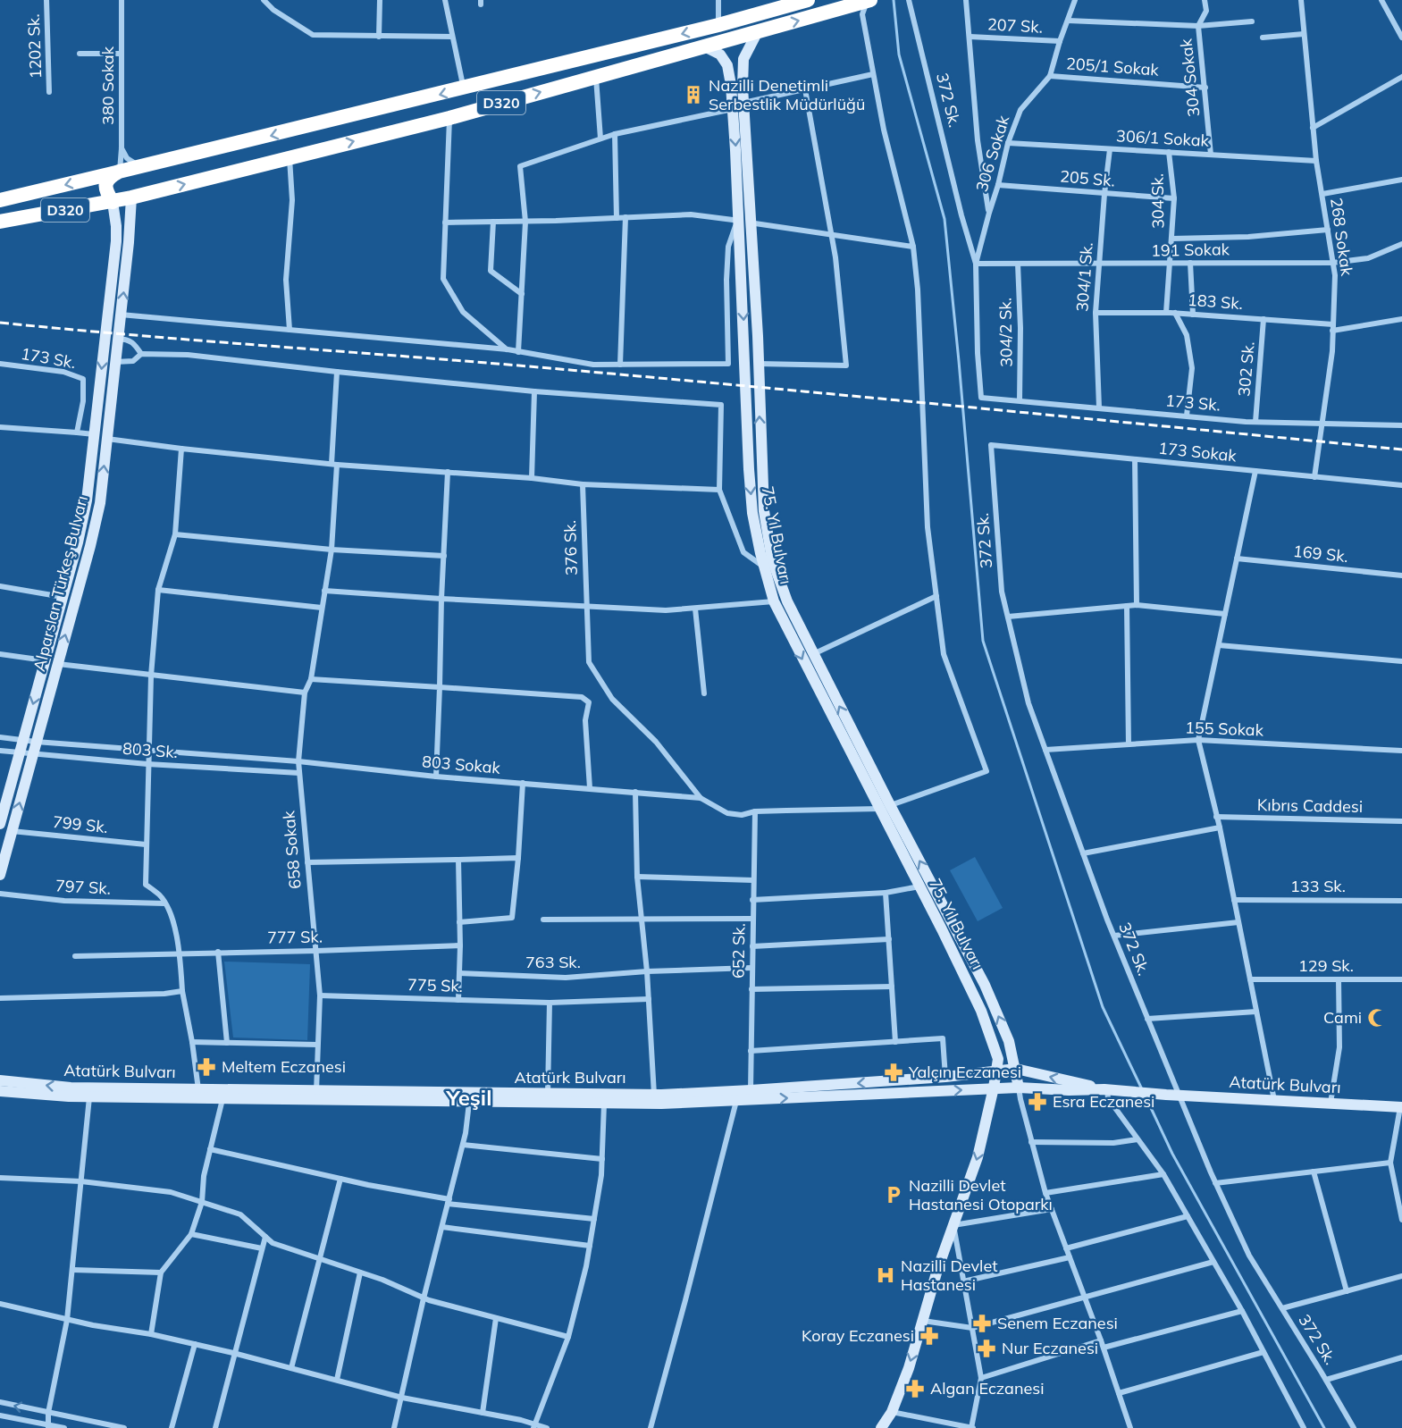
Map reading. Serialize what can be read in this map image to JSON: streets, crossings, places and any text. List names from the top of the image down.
{
  "streets": {
    "highway": ["D320"],
    "main road": ["75. Yıl Bulvarı", "Alparslan Türkeş Bulvarı", "Atatürk Bulvarı"],
    "street": [
      "207 Sk.",
      "1202 Sk.",
      "205/1 Sokak",
      "304 Sokak",
      "380 Sokak",
      "372 Sk.",
      "306/1 Sokak",
      "306 Sokak",
      "205 Sk.",
      "304 Sk.",
      "268 Sokak",
      "191 Sokak",
      "304/1 Sk.",
      "183 Sk.",
      "304/2 Sk.",
      "173 Sk.",
      "302 Sk.",
      "173 Sokak",
      "376 Sk.",
      "169 Sk.",
      "155 Sokak",
      "803 Sk.",
      "803 Sokak",
      "Kıbrıs Caddesi",
      "799 Sk.",
      "658 Sokak",
      "133 Sk.",
      "797 Sk.",
      "777 Sk.",
      "652 Sk.",
      "763 Sk.",
      "129 Sk.",
      "775 Sk."
    ]
  },
  "crossings": [
    ["207 Sk.", "306 Sokak"],
    ["205/1 Sokak", "304 Sokak"],
    ["205/1 Sokak", "306 Sokak"],
    ["304 Sokak", "306/1 Sokak"],
    ["380 Sokak", "D320"],
    ["380 Sokak", "Alparslan Türkeş Bulvarı"],
    ["372 Sk.", "306 Sokak"],
    ["372 Sk.", "191 Sokak"],
    ["372 Sk.", "173 Sk."],
    ["372 Sk.", "173 Sokak"],
    ["372 Sk.", "155 Sokak"],
    ["372 Sk.", "Atatürk Bulvarı"],
    ["D320", "75. Yıl Bulvarı"],
    ["D320", "Alparslan Türkeş Bulvarı"],
    ["306/1 Sokak", "306 Sokak"],
    ["306/1 Sokak", "304 Sk."],
    ["306/1 Sokak", "268 Sokak"],
    ["306/1 Sokak", "304/1 Sk."],
    ["306 Sokak", "205 Sk."],
    ["306 Sokak", "191 Sokak"],
    ["205 Sk.", "304 Sk."],
    ["205 Sk.", "304/1 Sk."],
    ["304 Sk.", "191 Sokak"],
    ["304 Sk.", "183 Sk."],
    ["268 Sokak", "191 Sokak"],
    ["268 Sokak", "183 Sk."],
    ["268 Sokak", "173 Sk."],
    ["268 Sokak", "173 Sokak"],
    ["191 Sokak", "304/1 Sk."],
    ["191 Sokak", "304/2 Sk."],
    ["304/1 Sk.", "183 Sk."],
    ["304/1 Sk.", "173 Sk."],
    ["183 Sk.", "302 Sk."],
    ["304/2 Sk.", "173 Sk."],
    ["173 Sk.", "302 Sk."],
    ["75. Yıl Bulvarı", "803 Sokak"],
    ["75. Yıl Bulvarı", "Atatürk Bulvarı"],
    ["376 Sk.", "803 Sokak"],
    ["Alparslan Türkeş Bulvarı", "803 Sk."],
    ["Alparslan Türkeş Bulvarı", "803 Sokak"],
    ["Alparslan Türkeş Bulvarı", "799 Sk."],
    ["803 Sk.", "658 Sokak"],
    ["803 Sokak", "658 Sokak"],
    ["803 Sokak", "652 Sk."],
    ["658 Sokak", "777 Sk."],
    ["658 Sokak", "775 Sk."],
    ["658 Sokak", "Atatürk Bulvarı"],
    ["652 Sk.", "763 Sk."],
    ["652 Sk.", "Atatürk Bulvarı"]
  ],
  "districts": ["Yeşil"],
  "places": {
    "building": ["Nazilli Denetimli Serbestlik Müdürlüğü"],
    "mosque": ["Cami"],
    "pharmacy": [
      "Meltem Eczanesi",
      "Yalçın Eczanesi",
      "Esra Eczanesi",
      "Senem Eczanesi",
      "Koray Eczanesi",
      "Nur Eczanesi",
      "Algan Eczanesi"
    ],
    "parking": ["Nazilli Devlet Hastanesi Otoparkı"],
    "hospital": ["Nazilli Devlet Hastanesi"]
  }
}
